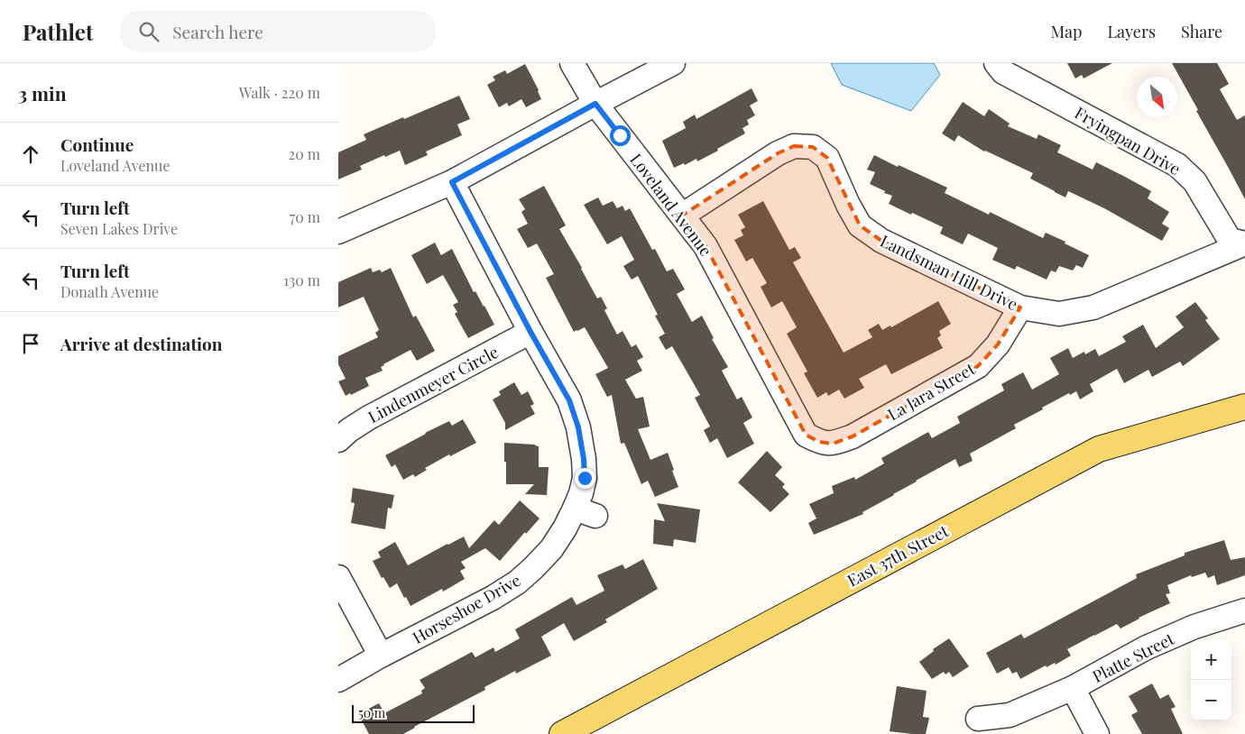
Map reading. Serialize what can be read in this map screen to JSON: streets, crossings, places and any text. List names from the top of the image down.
{
  "streets": {
    "main road": ["East 37th Street"],
    "street": [
      "Fryingpan Drive",
      "Loveland Avenue",
      "Landsman Hill Drive",
      "Lindenmeyer Circle",
      "La Jara Street",
      "Horseshoe Drive",
      "Platte Street"
    ]
  },
  "crossings": [
    ["Fryingpan Drive", "Landsman Hill Drive"],
    ["Loveland Avenue", "Landsman Hill Drive"],
    ["Loveland Avenue", "La Jara Street"],
    ["Landsman Hill Drive", "La Jara Street"],
    ["Lindenmeyer Circle", "Horseshoe Drive"]
  ],
  "scale_bar": "50 m",
  "north": "bottom right",
  "page": {
    "header": "Pathlet",
    "search": "Search here",
    "nav": ["Map", "Layers", "Share"],
    "heading": ["3 min", "Walk · 220 m"],
    "list": [
      ["Continue", "Loveland Avenue", "20 m"],
      ["Turn left", "Seven Lakes Drive", "70 m"],
      ["Turn left", "Donath Avenue", "130 m"],
      "Arrive at destination"
    ],
    "map_buttons": ["+", "−"],
    "scale": "50 m"
  }
}
